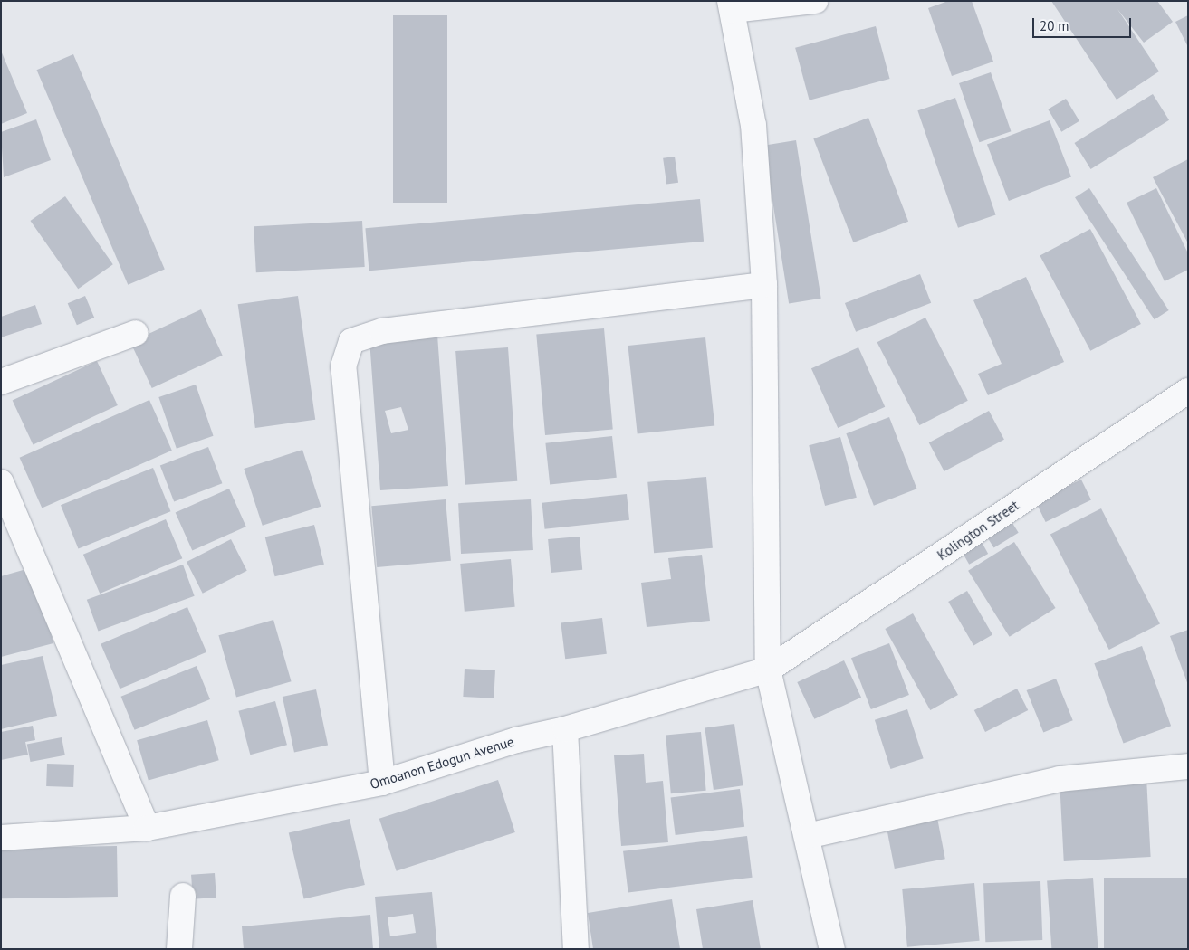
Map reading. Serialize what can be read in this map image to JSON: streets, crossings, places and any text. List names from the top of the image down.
{
  "streets": {
    "street": ["Kolington Street", "Omoanon Edogun Avenue"]
  },
  "crossings": [
    ["Kolington Street", "Omoanon Edogun Avenue"]
  ],
  "scale_bar": "20 m"
}
